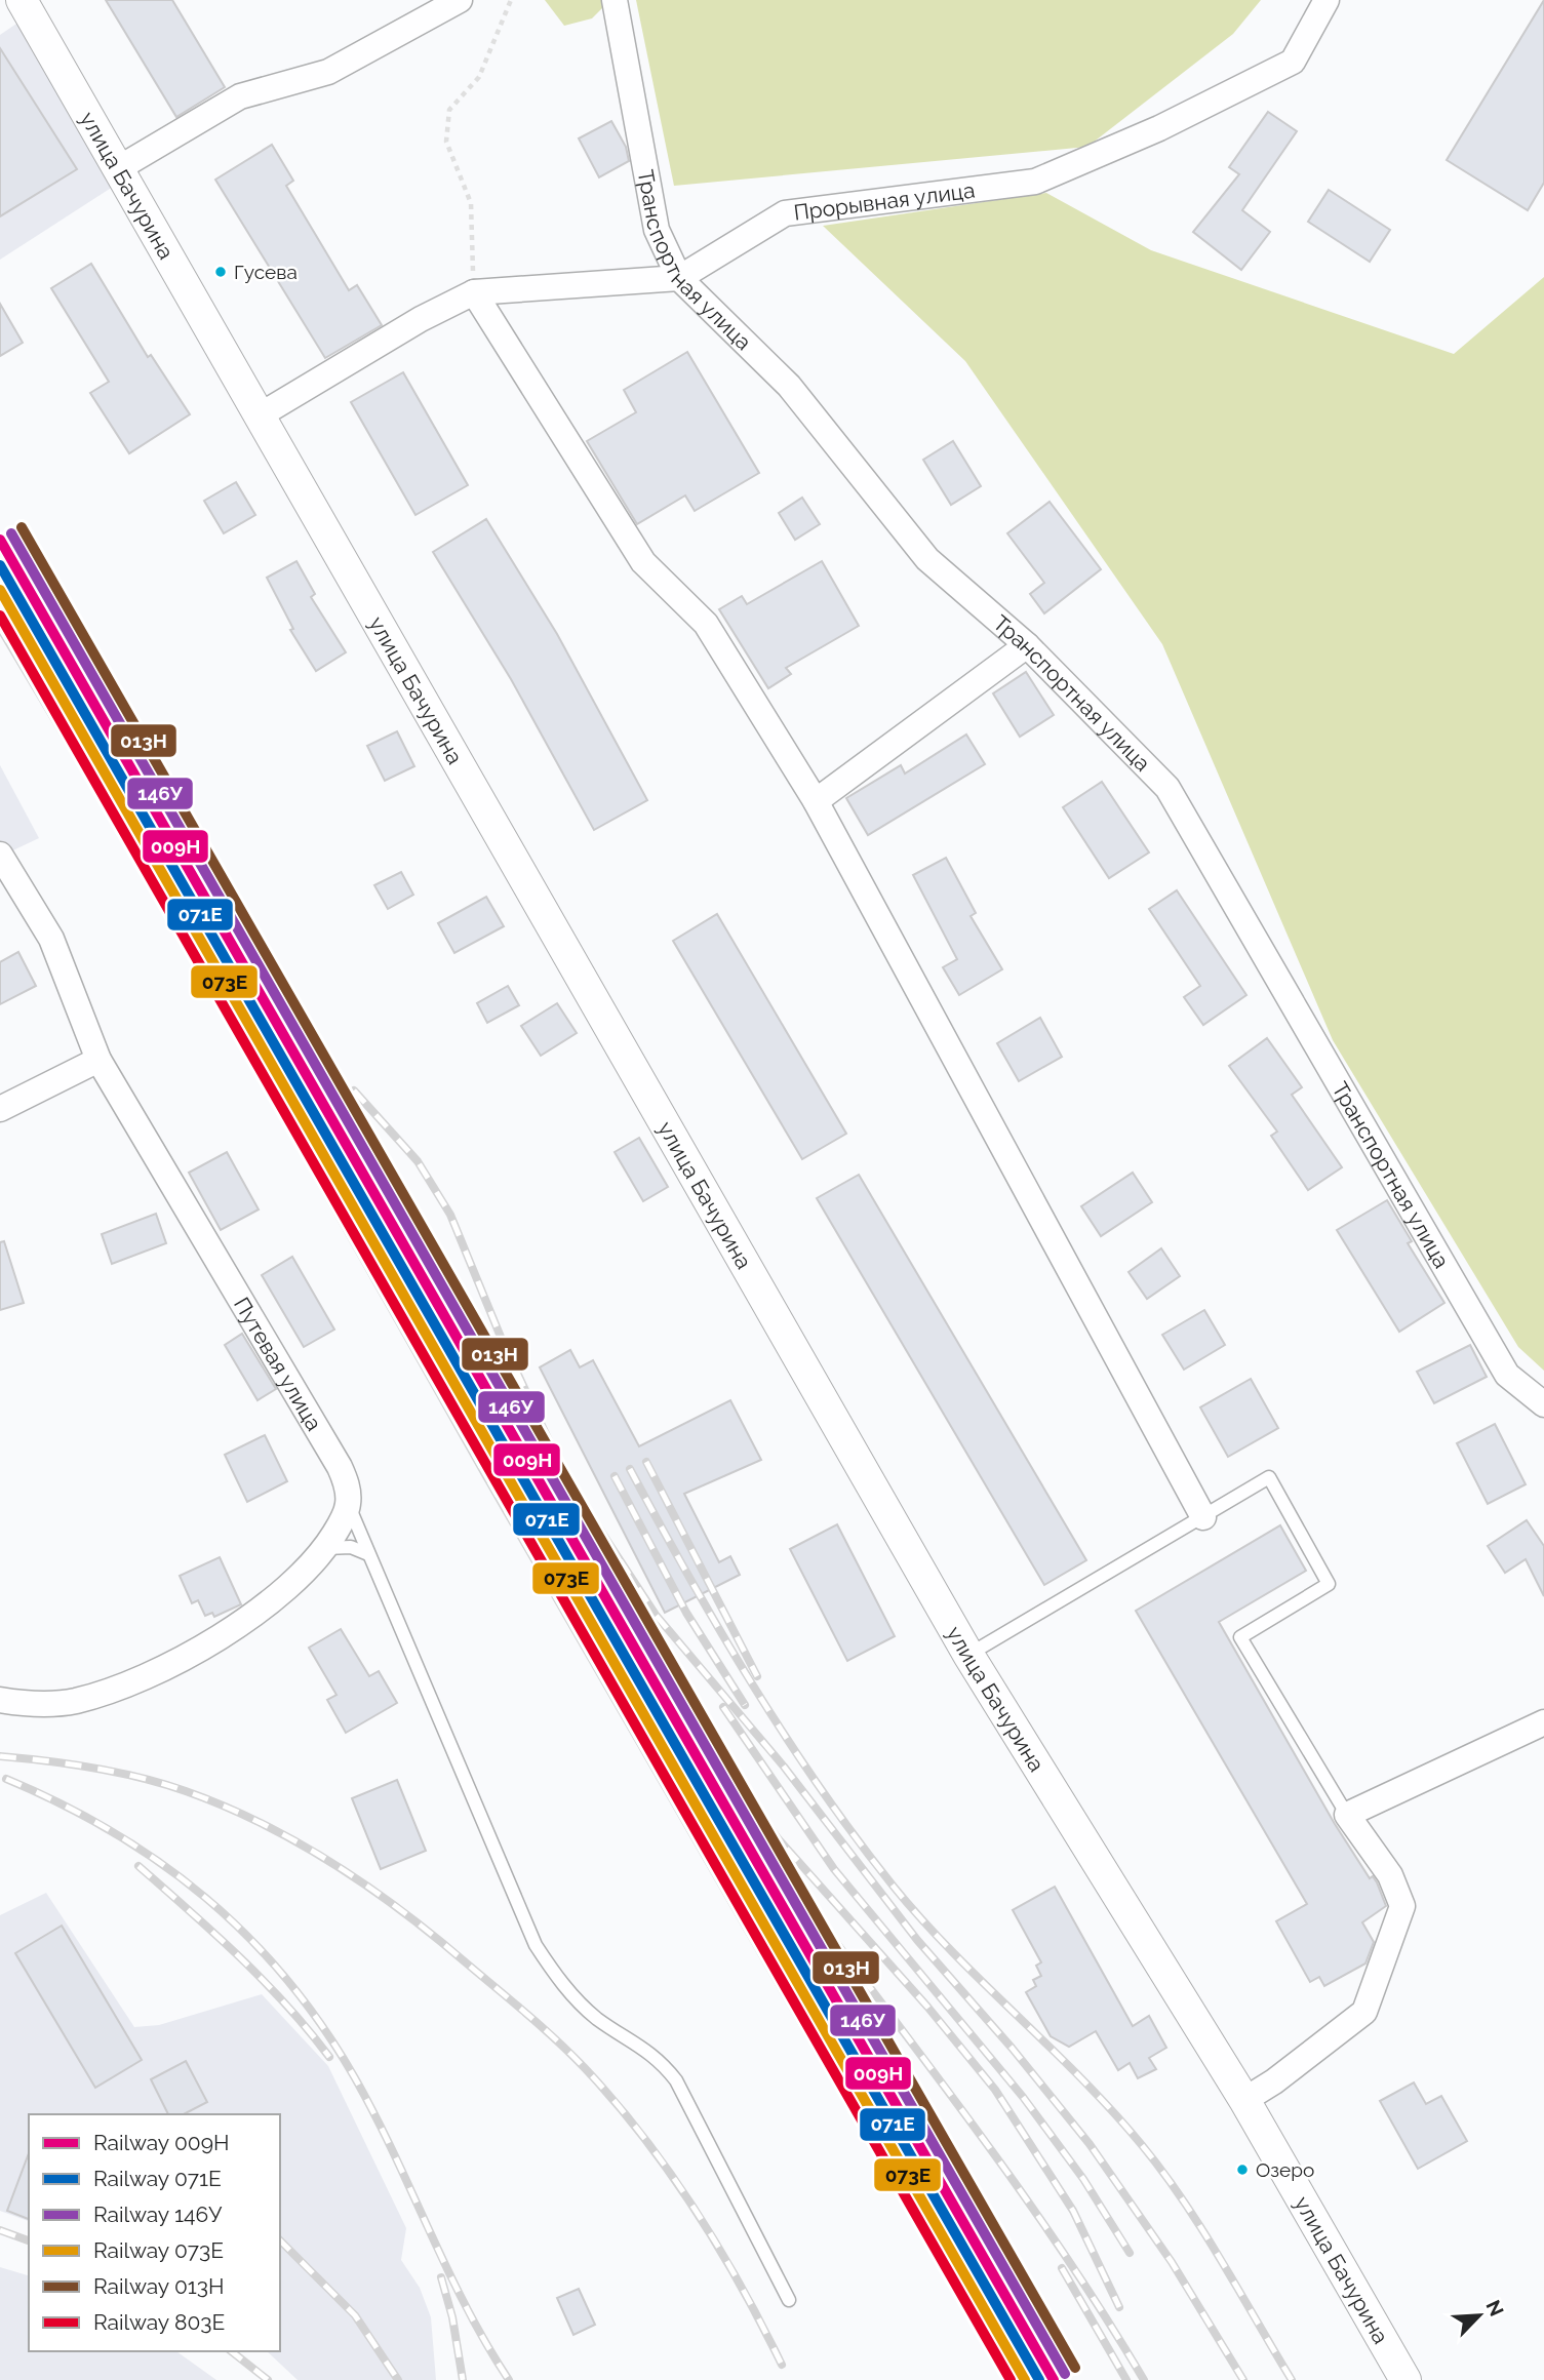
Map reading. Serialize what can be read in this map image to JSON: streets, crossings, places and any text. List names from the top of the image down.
{
  "streets": {
    "street": [
      "улица Бачурина",
      "Прорывная улица",
      "Транспортная улица",
      "Путевая улица"
    ]
  },
  "crossings": [
    ["улица Бачурина", "Прорывная улица"],
    ["Прорывная улица", "Транспортная улица"]
  ],
  "places": ["Гусева", "Озеро"],
  "lines": [
    "rail line 013Н",
    "rail line 146У",
    "rail line 009Н",
    "rail line 071Е",
    "rail line 073Е",
    "rail line 803Е"
  ],
  "legend": [
    "Railway 009Н",
    "Railway 071Е",
    "Railway 146У",
    "Railway 073Е",
    "Railway 013Н",
    "Railway 803Е"
  ],
  "north": "top right"
}
